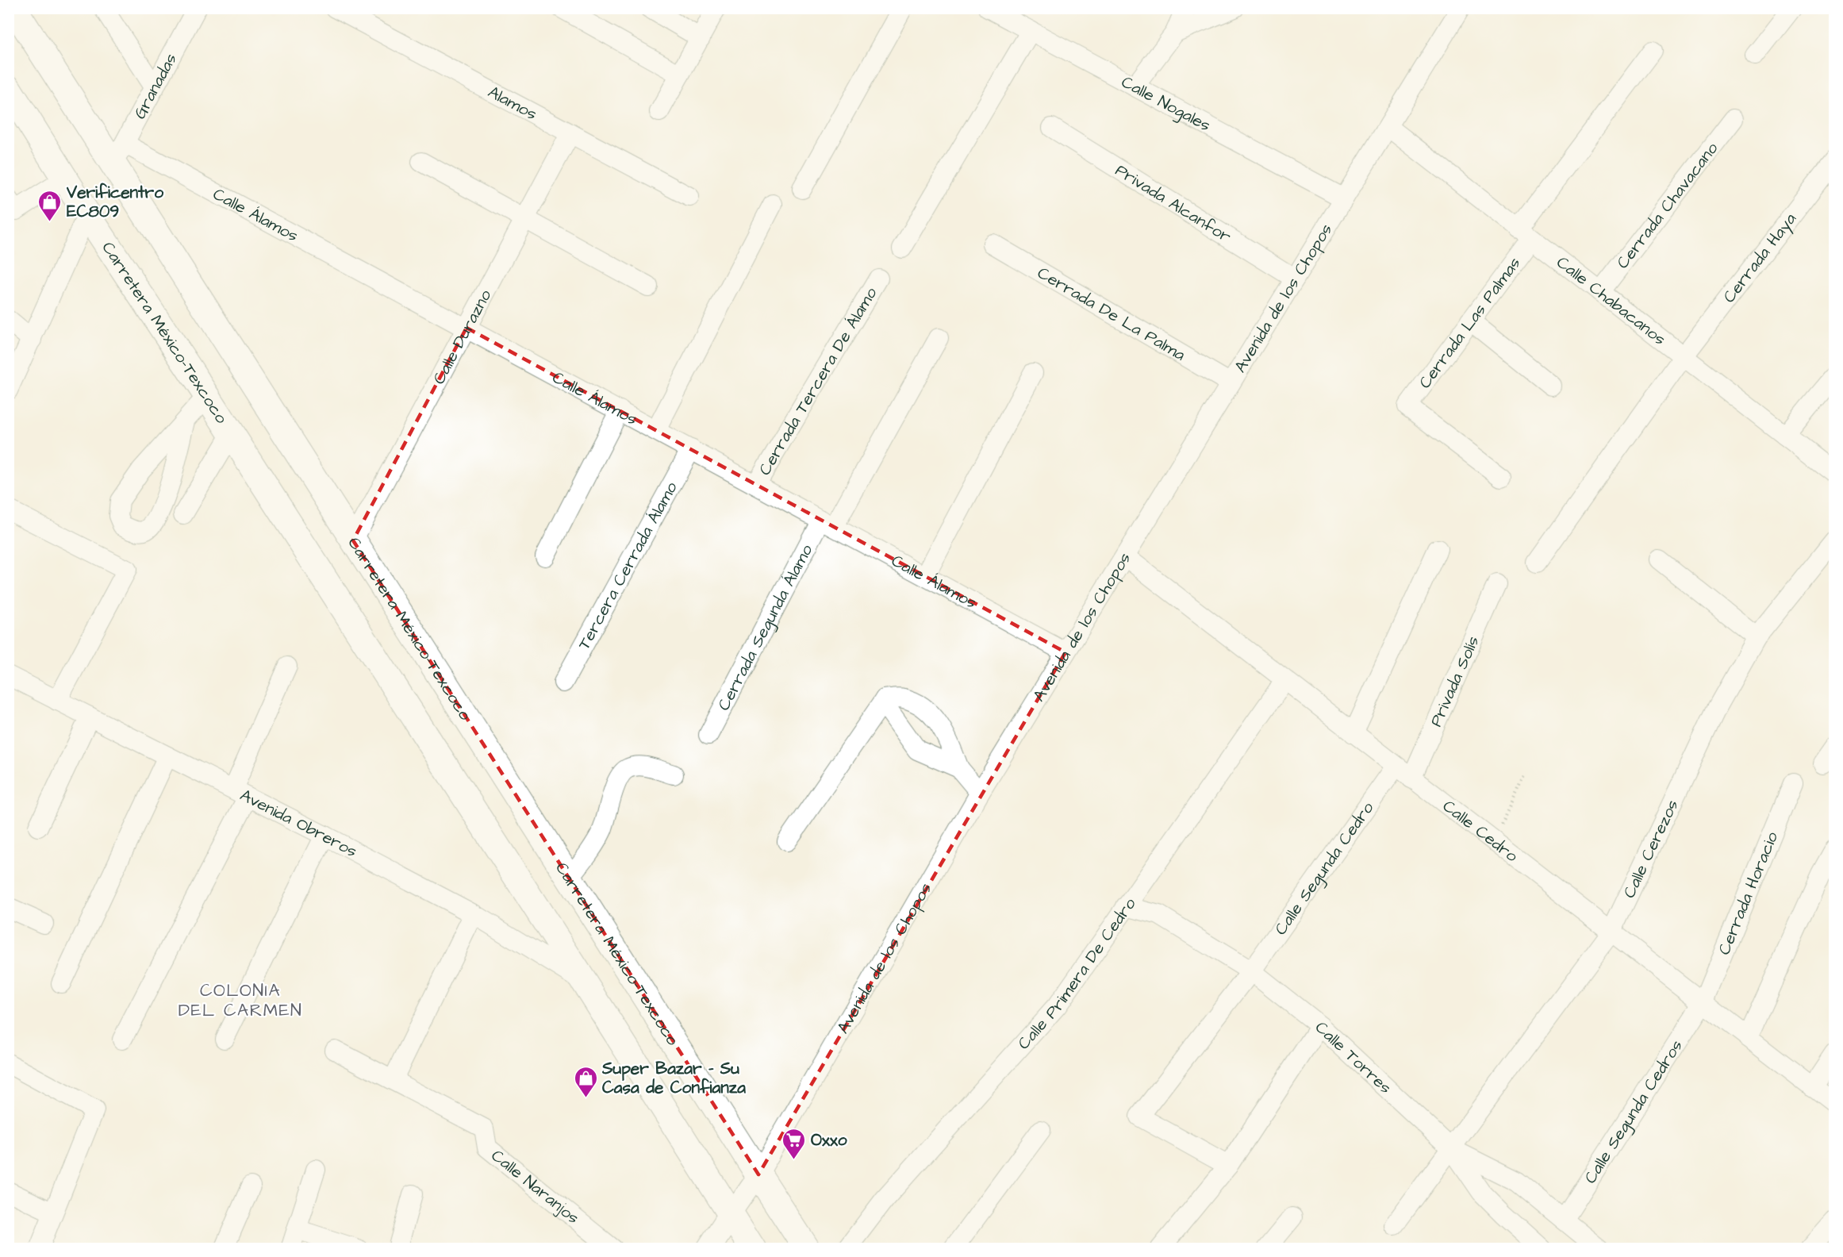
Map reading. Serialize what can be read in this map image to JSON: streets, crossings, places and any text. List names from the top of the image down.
{
  "streets": {
    "highway": ["Carretera México-Texcoco"],
    "main road": ["Avenida de los Chopos"],
    "street": [
      "Granadas",
      "Alamos",
      "Calle Nogales",
      "Privada Alcanfor",
      "Cerrada Chavacano",
      "Calle Álamos",
      "Cerrada Haya",
      "Calle Chabacanos",
      "Cerrada De La Palma",
      "Cerrada Las Palmas",
      "Calle Durazno",
      "Cerrada Tercera De Álamo",
      "Tercera Cerrada Álamo",
      "Cerrada Segunda Álamo",
      "Privada Solís",
      "Avenida Obreros",
      "Calle Cedro",
      "Calle Cerezos",
      "Calle Segunda Cedro",
      "Cerrada Horacio",
      "Calle Primera De Cedro",
      "Calle Torres",
      "Calle Segunda Cedros",
      "Calle Naranjos"
    ]
  },
  "crossings": [
    ["Granadas", "Calle Álamos"],
    ["Granadas", "Carretera México-Texcoco"],
    ["Alamos", "Calle Durazno"],
    ["Calle Nogales", "Avenida de los Chopos"],
    ["Privada Alcanfor", "Avenida de los Chopos"],
    ["Cerrada Chavacano", "Calle Chabacanos"],
    ["Calle Álamos", "Avenida de los Chopos"],
    ["Calle Álamos", "Carretera México-Texcoco"],
    ["Calle Álamos", "Calle Durazno"],
    ["Calle Álamos", "Cerrada Tercera De Álamo"],
    ["Calle Álamos", "Tercera Cerrada Álamo"],
    ["Calle Álamos", "Cerrada Segunda Álamo"],
    ["Cerrada Haya", "Calle Chabacanos"],
    ["Avenida de los Chopos", "Calle Chabacanos"],
    ["Avenida de los Chopos", "Cerrada De La Palma"],
    ["Avenida de los Chopos", "Carretera México-Texcoco"],
    ["Avenida de los Chopos", "Calle Cedro"],
    ["Calle Chabacanos", "Cerrada Las Palmas"],
    ["Carretera México-Texcoco", "Calle Durazno"],
    ["Carretera México-Texcoco", "Avenida Obreros"],
    ["Privada Solís", "Calle Cedro"],
    ["Calle Cedro", "Calle Cerezos"],
    ["Calle Cedro", "Calle Segunda Cedro"],
    ["Calle Cedro", "Cerrada Horacio"],
    ["Calle Cedro", "Calle Primera De Cedro"],
    ["Calle Cedro", "Calle Segunda Cedros"],
    ["Calle Cerezos", "Calle Torres"],
    ["Calle Segunda Cedro", "Calle Torres"],
    ["Cerrada Horacio", "Calle Segunda Cedros"],
    ["Calle Primera De Cedro", "Calle Torres"],
    ["Calle Torres", "Calle Segunda Cedros"]
  ],
  "districts": ["COLONIA DEL CARMEN"],
  "places": {
    "shop": ["Verificentro EC809", "Super Bazar - Su Casa de Confianza"],
    "supermarket": ["Oxxo"]
  }
}
